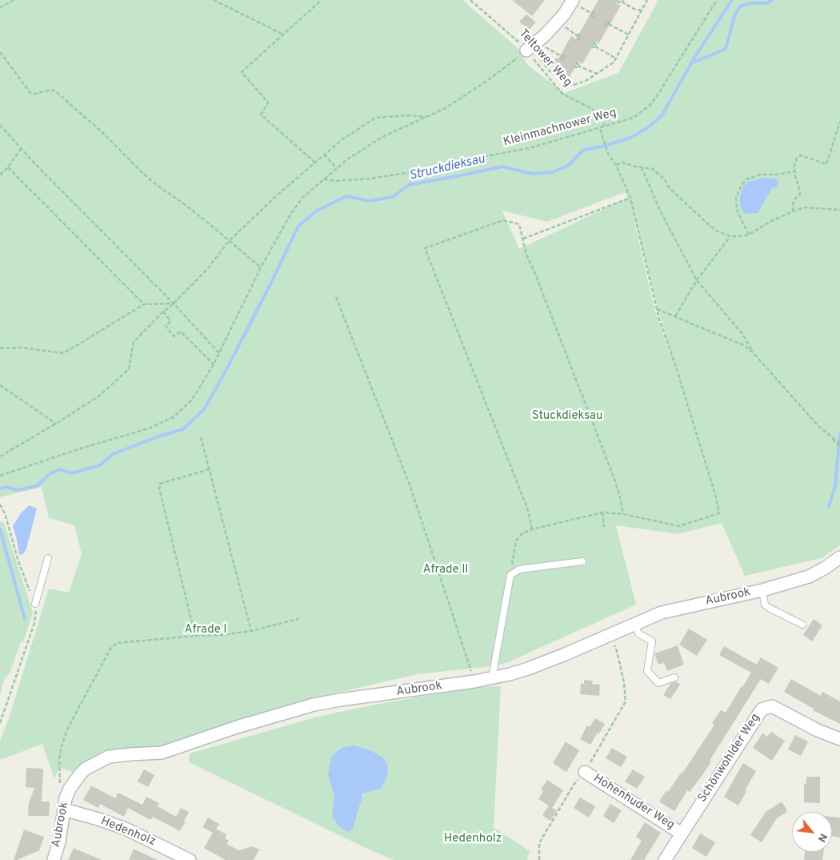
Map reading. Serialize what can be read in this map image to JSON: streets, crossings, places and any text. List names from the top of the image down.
{
  "streets": {
    "street": [
      "Aubrook",
      "Schönwohlder Weg",
      "Hohenhuder Weg",
      "Hedenholz"
    ],
    "path": ["Teltower Weg", "Kleinmachnower Weg"]
  },
  "crossings": [
    ["Teltower Weg", "Kleinmachnower Weg"],
    ["Aubrook", "Hedenholz"],
    ["Schönwohlder Weg", "Hohenhuder Weg"]
  ],
  "water": ["Struckdieksau"],
  "parks": [
    "Stuckdieksau",
    "Afrade II",
    "Afrade I",
    "Hedenholz"
  ],
  "north": "bottom right"
}
